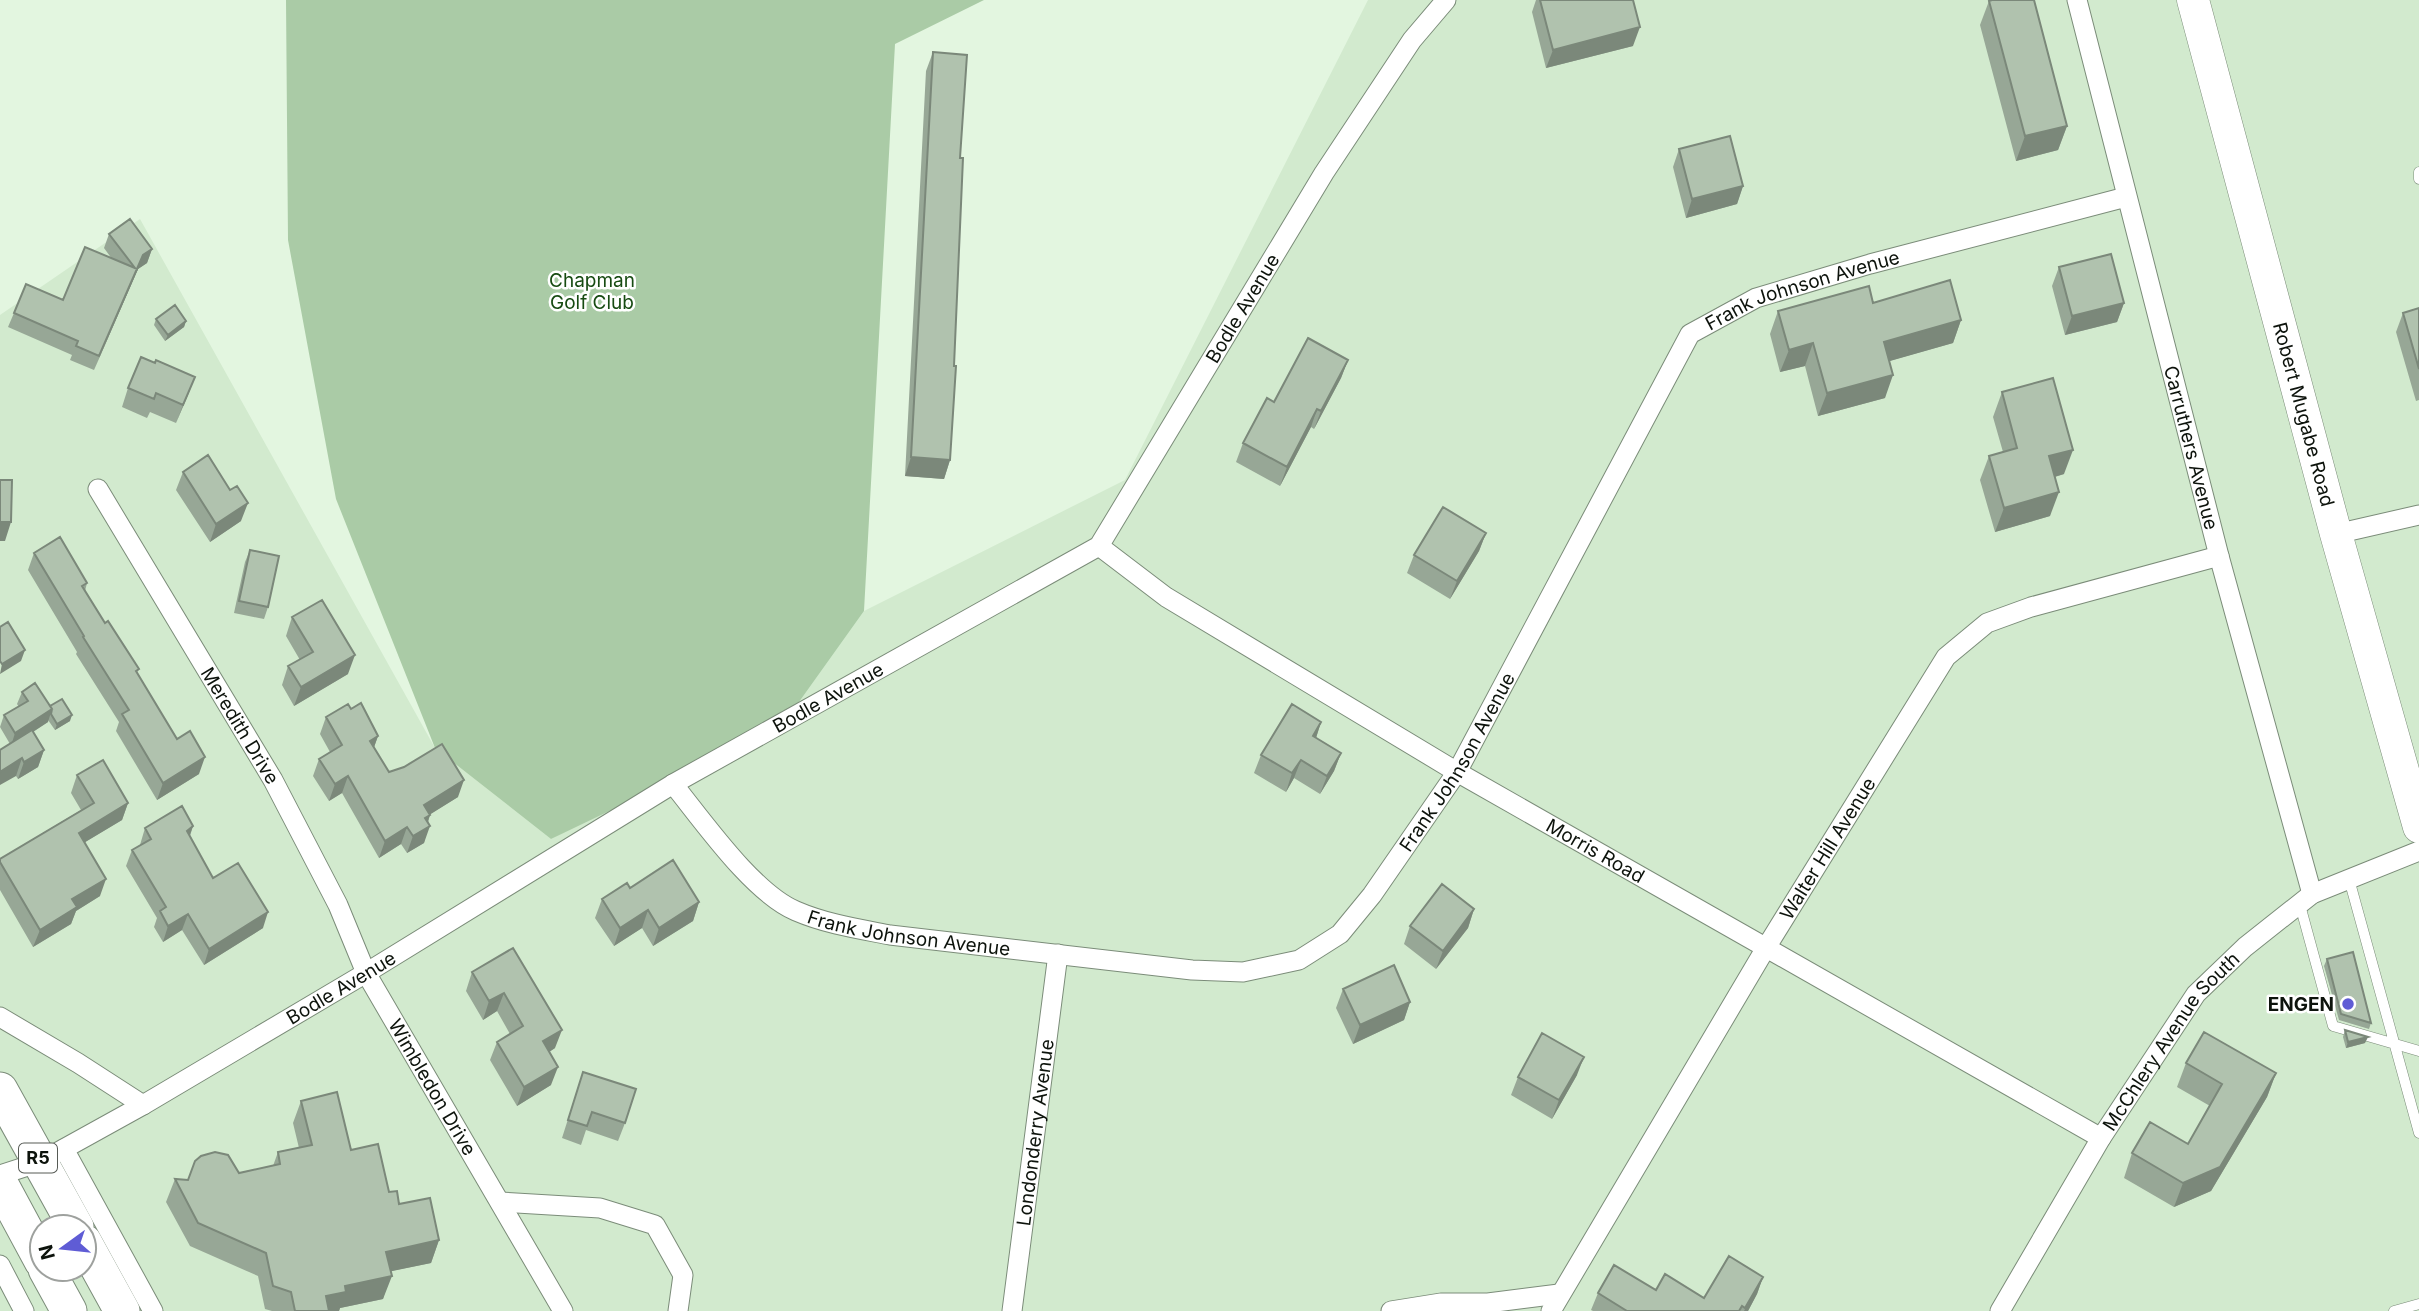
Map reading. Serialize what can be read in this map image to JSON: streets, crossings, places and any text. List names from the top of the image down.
{
  "streets": {
    "highway": ["R5"],
    "main road": ["Robert Mugabe Road"],
    "street": [
      "Frank Johnson Avenue",
      "Bodle Avenue",
      "Carruthers Avenue",
      "Meredith Drive",
      "Walter Hill Avenue",
      "Morris Road",
      "McChlery Avenue South",
      "Wimbledon Drive",
      "Londonderry Avenue"
    ]
  },
  "crossings": [
    ["Frank Johnson Avenue", "Bodle Avenue"],
    ["Frank Johnson Avenue", "Carruthers Avenue"],
    ["Frank Johnson Avenue", "Morris Road"],
    ["Frank Johnson Avenue", "Londonderry Avenue"],
    ["Bodle Avenue", "Meredith Drive"],
    ["Bodle Avenue", "Morris Road"],
    ["Bodle Avenue", "Wimbledon Drive"],
    ["Bodle Avenue", "R5"],
    ["Carruthers Avenue", "Walter Hill Avenue"],
    ["Carruthers Avenue", "McChlery Avenue South"],
    ["Meredith Drive", "Wimbledon Drive"],
    ["Walter Hill Avenue", "Morris Road"],
    ["Morris Road", "McChlery Avenue South"]
  ],
  "parks": ["Chapman Golf Club"],
  "places": ["ENGEN"],
  "north": "left"
}
